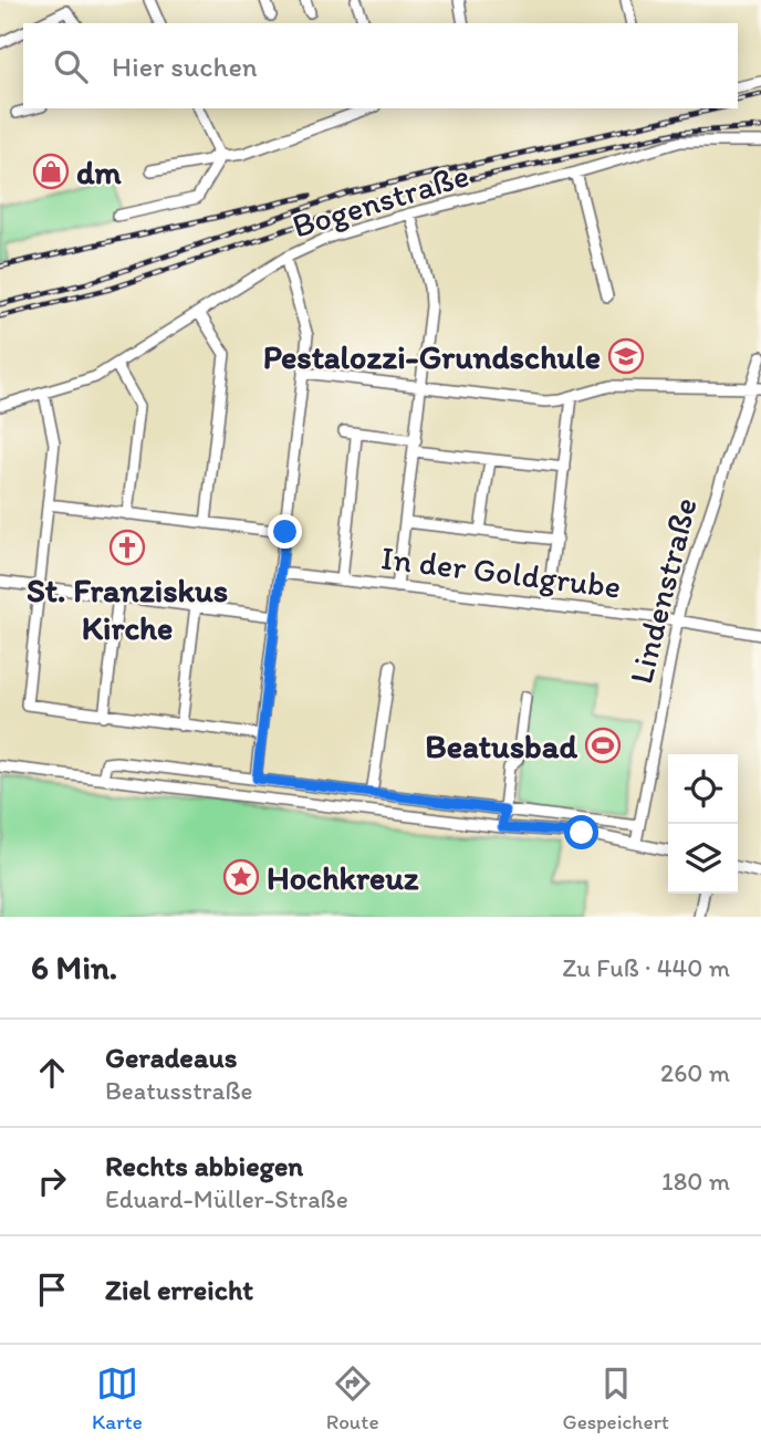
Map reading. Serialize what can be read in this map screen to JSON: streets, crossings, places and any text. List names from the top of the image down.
{
  "streets": {
    "street": ["Bogenstraße", "In der Goldgrube", "Lindenstraße"]
  },
  "crossings": [
    ["In der Goldgrube", "Lindenstraße"]
  ],
  "places": {
    "shop": ["dm"],
    "school or university": ["Pestalozzi-Grundschule"],
    "church": ["St. Franziskus Kirche"],
    "sports": ["Beatusbad"],
    "place": ["Hochkreuz"]
  },
  "page": {
    "search": "Hier suchen",
    "heading": ["6 Min.", "Zu Fuß · 440 m"],
    "list": [
      ["Geradeaus", "Beatusstraße", "260 m"],
      ["Rechts abbiegen", "Eduard-Müller-Straße", "180 m"],
      "Ziel erreicht"
    ],
    "nav": ["Karte", "Route", "Gespeichert"]
  }
}
